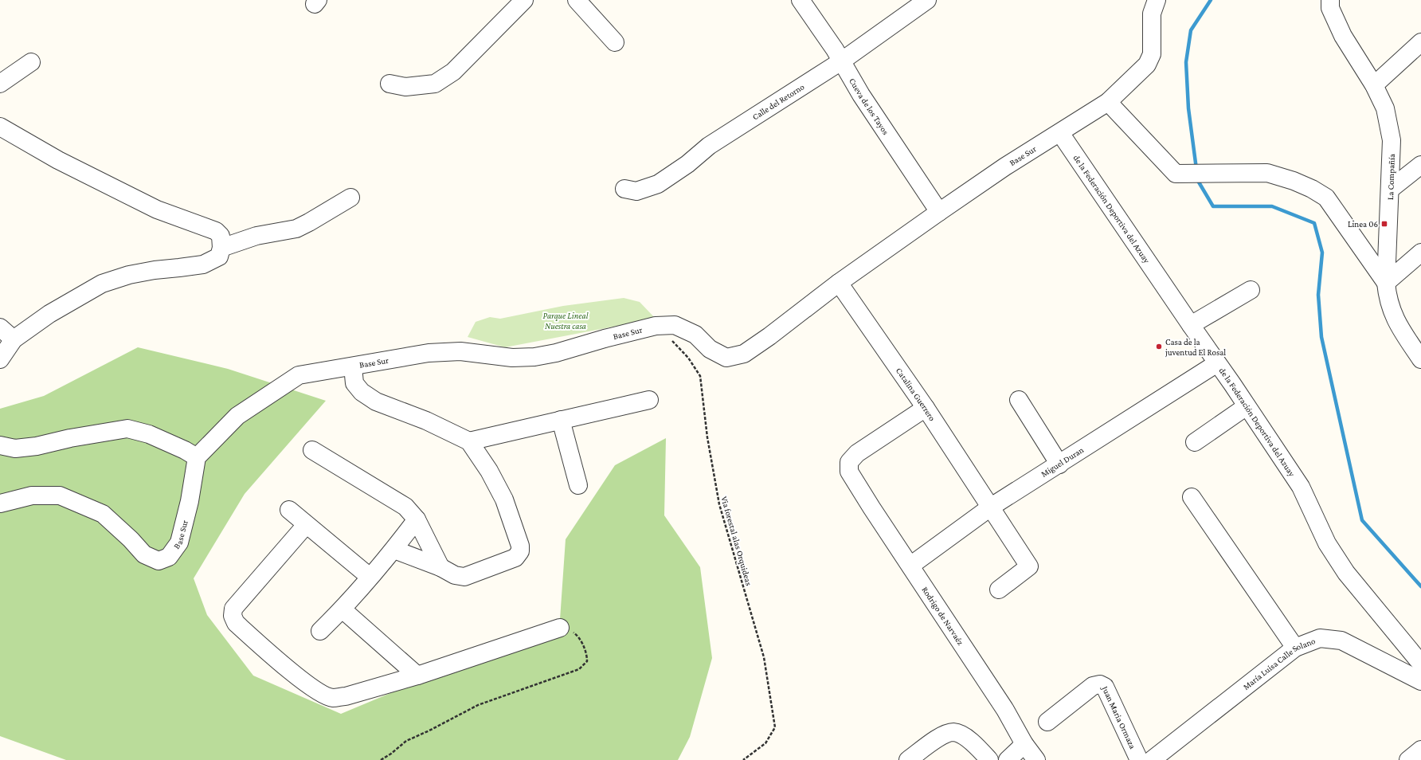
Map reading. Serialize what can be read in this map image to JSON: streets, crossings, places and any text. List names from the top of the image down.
{
  "streets": {
    "street": [
      "Calle del Retorno",
      "Cueva de los Tayos",
      "Base Sur",
      "La Compañía",
      "de la Federación Deportiva del Azuay",
      "Catalina Guerrero",
      "Miguel Duran",
      "Rodrigo de Narvaéz",
      "María Luisa Calle Solano",
      "Juan Maria Ormaza"
    ],
    "path": ["Via forestal alas Orquideas"]
  },
  "crossings": [
    ["Calle del Retorno", "Cueva de los Tayos"],
    ["Cueva de los Tayos", "Base Sur"],
    ["Base Sur", "de la Federación Deportiva del Azuay"],
    ["Base Sur", "Catalina Guerrero"],
    ["Base Sur", "Via forestal alas Orquideas"],
    ["de la Federación Deportiva del Azuay", "Miguel Duran"],
    ["Catalina Guerrero", "Miguel Duran"],
    ["Catalina Guerrero", "Rodrigo de Narvaéz"],
    ["Miguel Duran", "Rodrigo de Narvaéz"]
  ],
  "parks": ["Parque Lineal Nuestra casa"],
  "places": {
    "transit": ["Linea 06"],
    "other": ["Casa de la juventud El Rosal"]
  }
}
